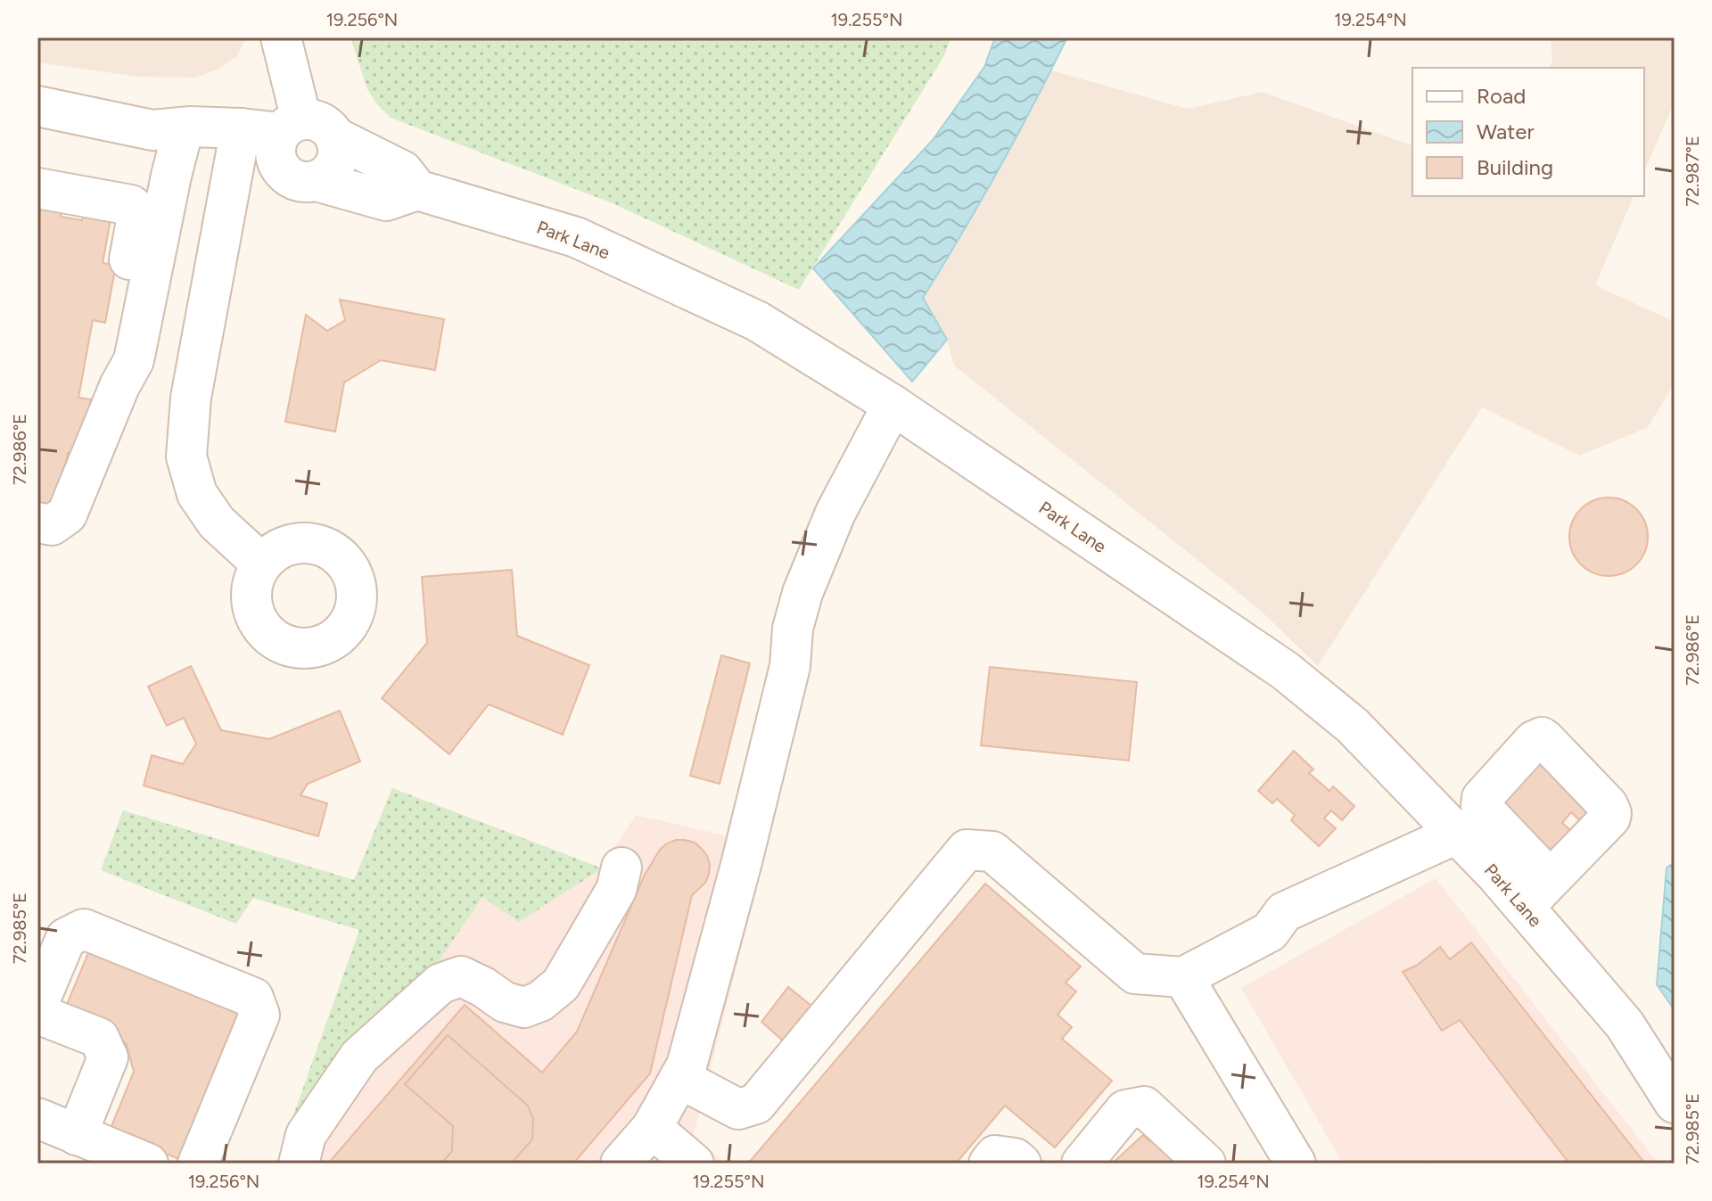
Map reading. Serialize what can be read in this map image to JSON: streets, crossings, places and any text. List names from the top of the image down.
{
  "streets": {
    "street": ["Park Lane"]
  },
  "legend": ["Road", "Water", "Building"],
  "coordinates": [
    "19.256°N",
    "19.255°N",
    "19.254°N",
    "72.987°E",
    "72.986°E",
    "72.985°E"
  ]
}
